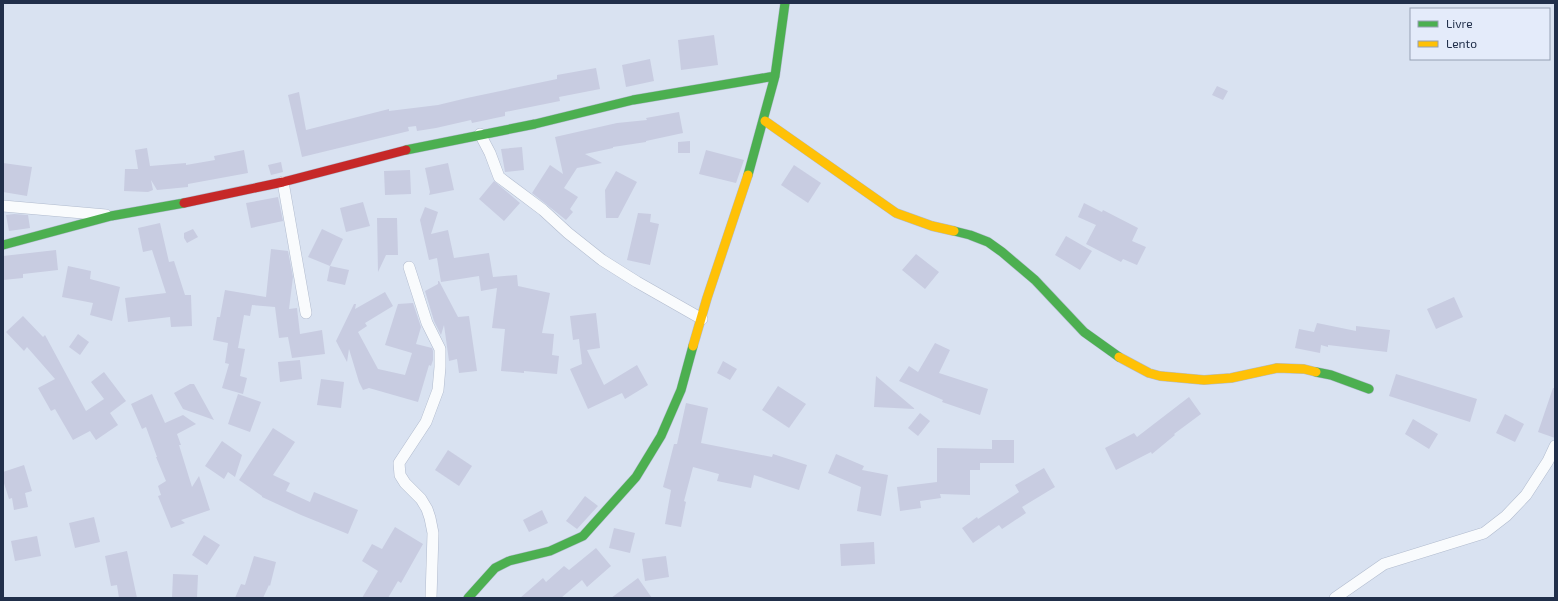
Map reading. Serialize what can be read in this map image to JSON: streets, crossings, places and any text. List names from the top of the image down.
{
  "legend": ["Livre", "Lento"]
}
